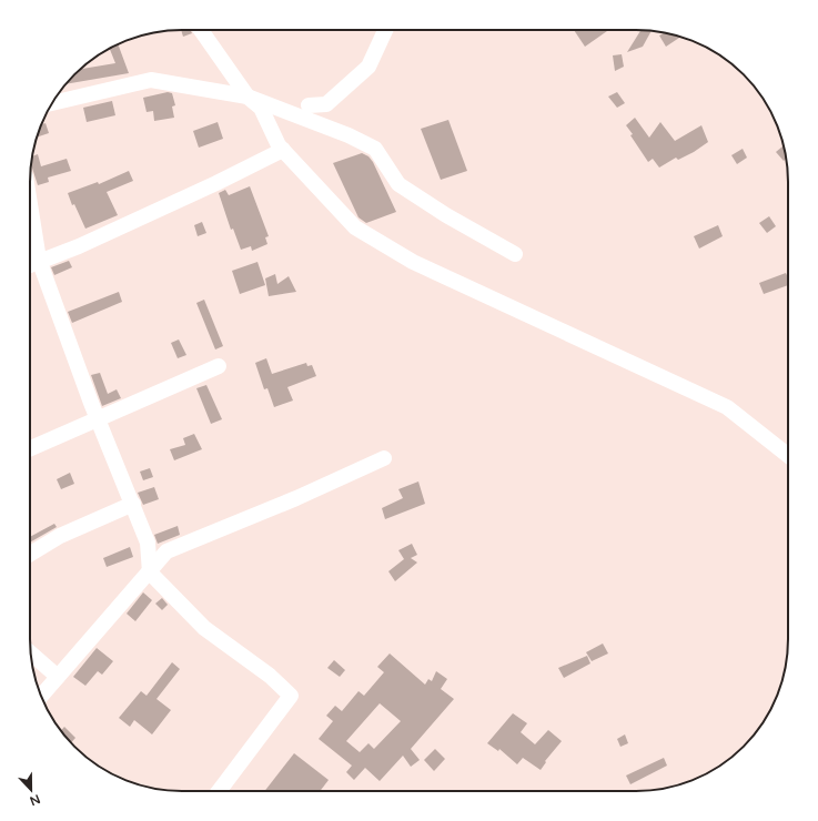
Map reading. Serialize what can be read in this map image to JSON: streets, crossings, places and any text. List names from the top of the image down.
{
  "north": "bottom"
}
